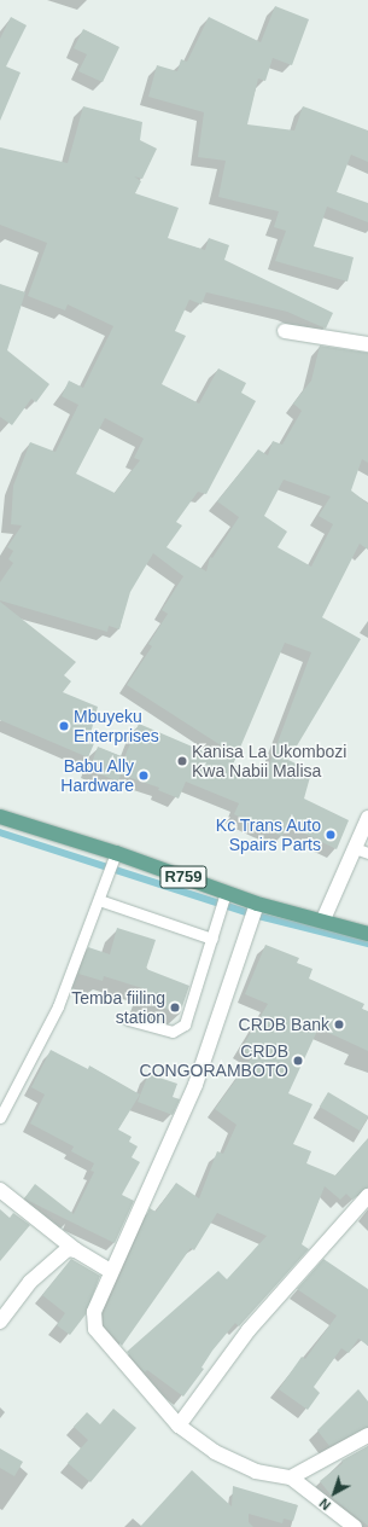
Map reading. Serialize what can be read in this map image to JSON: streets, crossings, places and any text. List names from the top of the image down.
{
  "streets": {
    "main road": ["R759"]
  },
  "places": [
    "Mbuyeku Enterprises",
    "Kanisa La Ukombozi Kwa Nabii Malisa",
    "Babu Ally Hardware",
    "Kc Trans Auto Spairs Parts",
    "Temba fiiling station",
    "CRDB Bank",
    "CRDB CONGORAMBOTO"
  ],
  "north": "bottom left"
}
